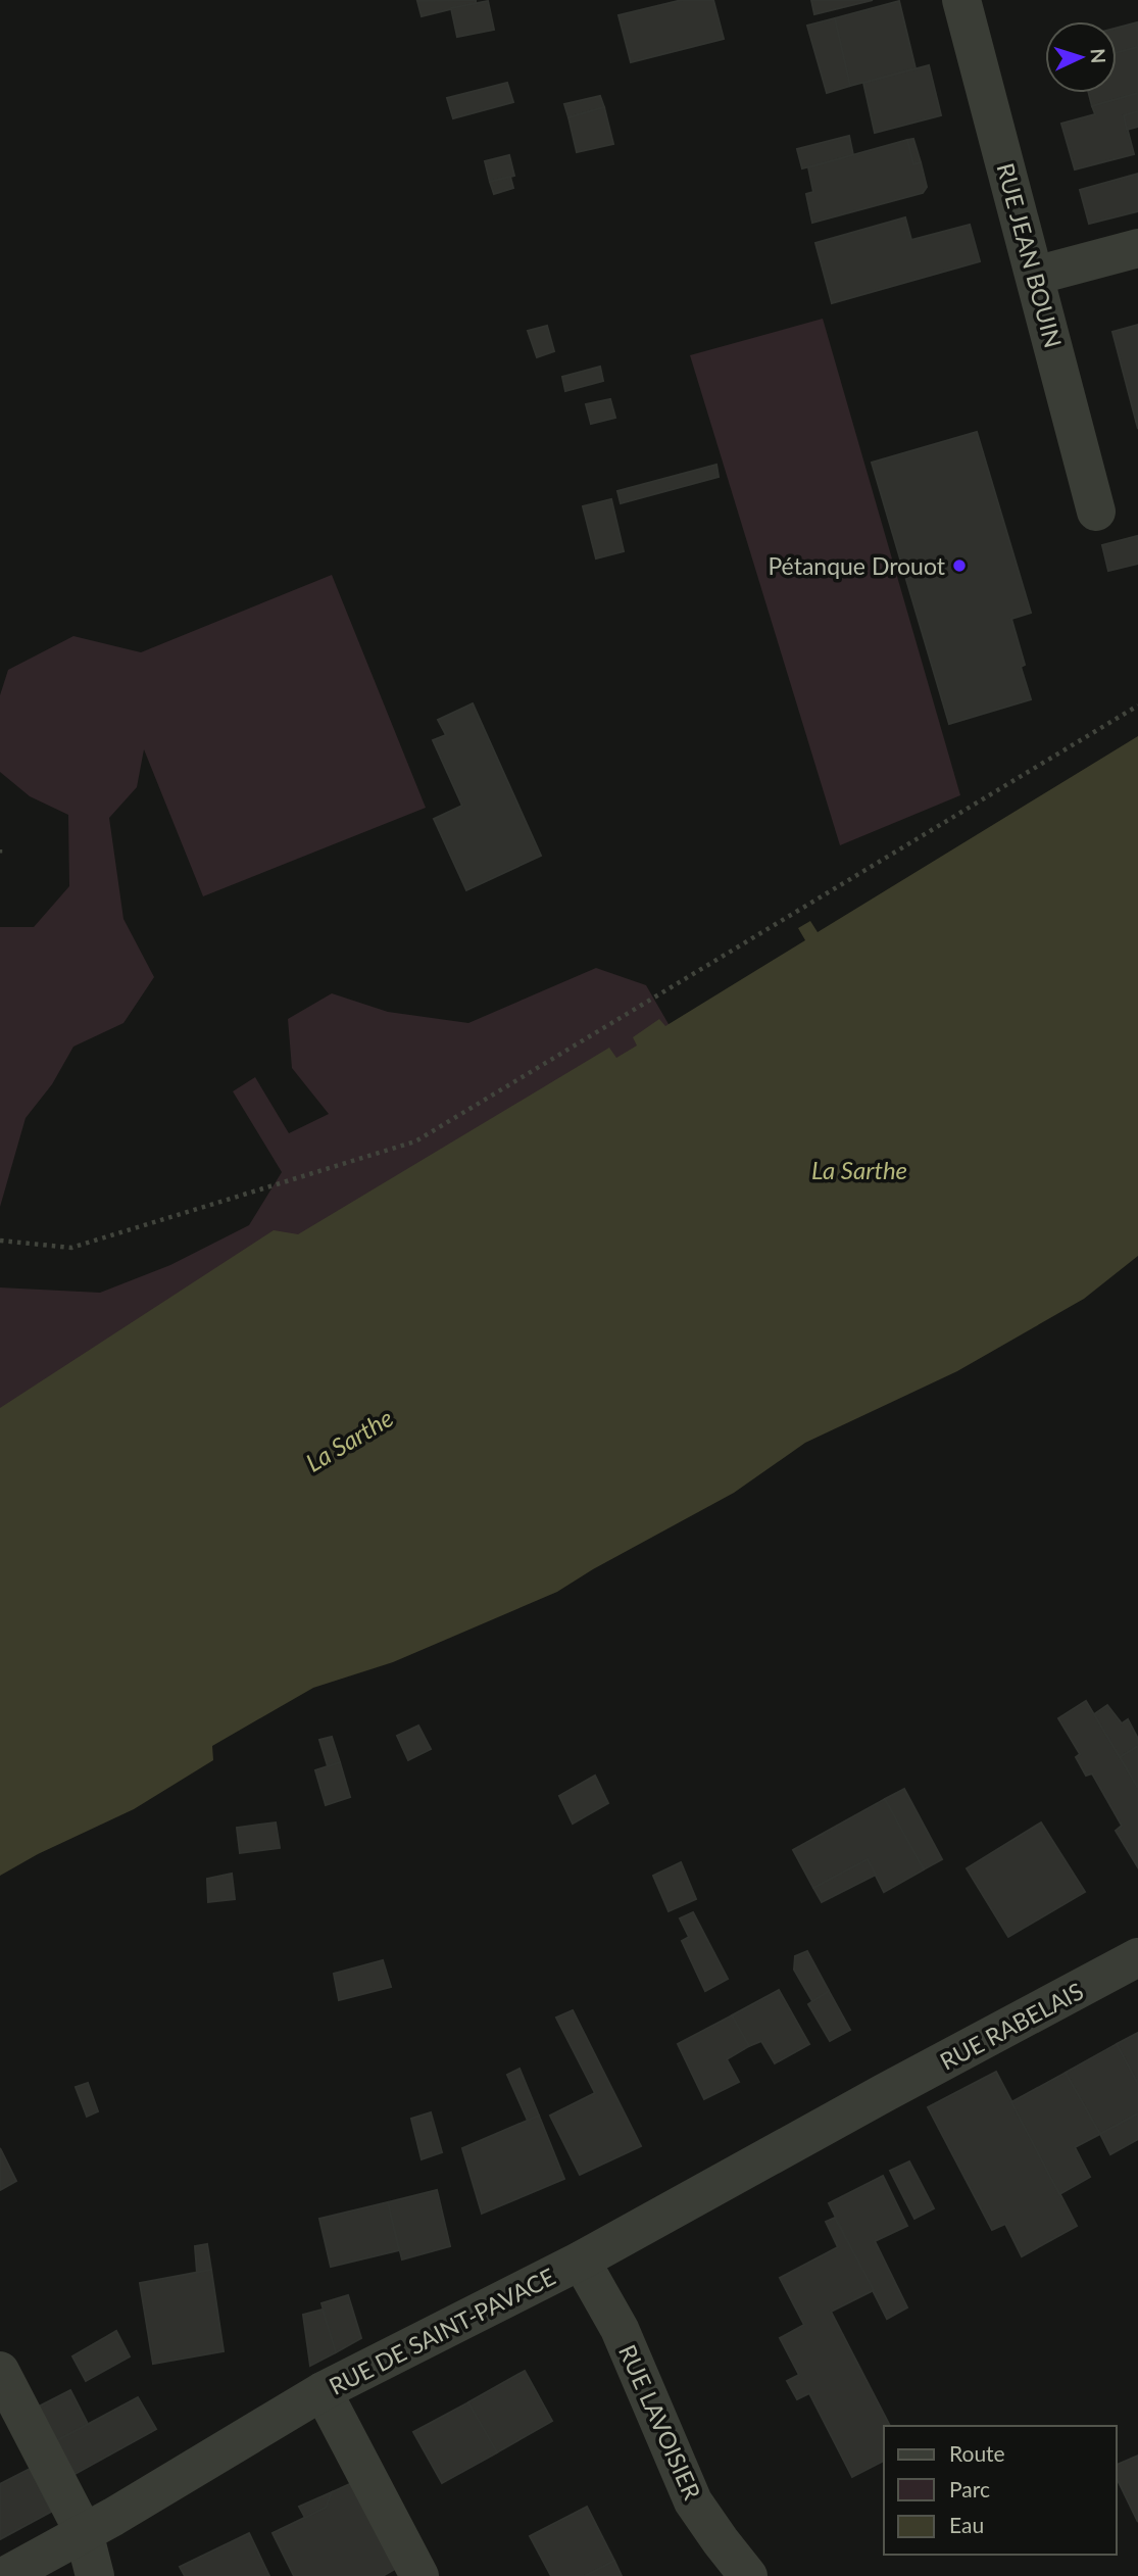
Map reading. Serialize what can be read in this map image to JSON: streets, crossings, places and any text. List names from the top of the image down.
{
  "streets": {
    "street": [
      "RUE JEAN BOUIN",
      "RUE RABELAIS",
      "RUE DE SAINT-PAVACE",
      "RUE LAVOISIER"
    ]
  },
  "crossings": [
    ["RUE RABELAIS", "RUE DE SAINT-PAVACE"],
    ["RUE DE SAINT-PAVACE", "RUE LAVOISIER"]
  ],
  "water": ["La Sarthe"],
  "places": ["Pétanque Drouot"],
  "legend": ["Route", "Parc", "Eau"],
  "north": "right"
}
